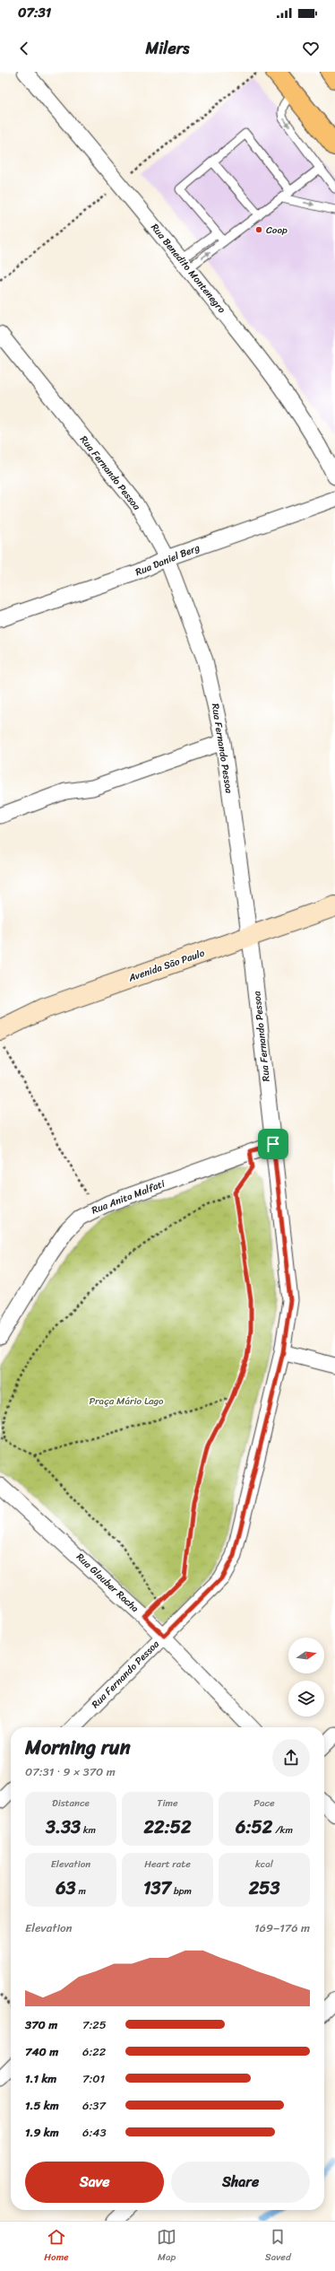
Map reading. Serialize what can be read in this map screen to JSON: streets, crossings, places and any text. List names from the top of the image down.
{
  "streets": {
    "main road": ["Avenida São Paulo"],
    "street": [
      "Rua Benedito Montenegro",
      "Rua Fernando Pessoa",
      "Rua Daniel Berg",
      "Rua Anita Malfati",
      "Rua Glauber Rocha"
    ]
  },
  "crossings": [
    ["Rua Fernando Pessoa", "Rua Daniel Berg"],
    ["Rua Fernando Pessoa", "Avenida São Paulo"],
    ["Rua Fernando Pessoa", "Rua Anita Malfati"],
    ["Rua Fernando Pessoa", "Rua Glauber Rocha"]
  ],
  "parks": ["Praça Mário Lago"],
  "places": ["Coop"],
  "north": "right",
  "page": {
    "status": "07:31",
    "header": "Milers",
    "heading": ["Morning run", "07:31 · 9 × 370 m"],
    "stats": [
      ["Distance", "3.33 km"],
      ["Time", "22:52"],
      ["Pace", "6:52 /km"],
      ["Elevation", "63 m"],
      ["Heart rate", "137 bpm"],
      ["kcal", "253"]
    ],
    "chart": ["Elevation", "169–176 m"],
    "list": [
      {
        "name": "370 m",
        "note": "7:25"
      },
      {
        "name": "740 m",
        "note": "6:22"
      },
      {
        "name": "1.1 km",
        "note": "7:01"
      },
      {
        "name": "1.5 km",
        "note": "6:37"
      },
      {
        "name": "1.9 km",
        "note": "6:43"
      }
    ],
    "buttons": ["Save", "Share"],
    "tabs": ["Home", "Map", "Saved"]
  }
}
